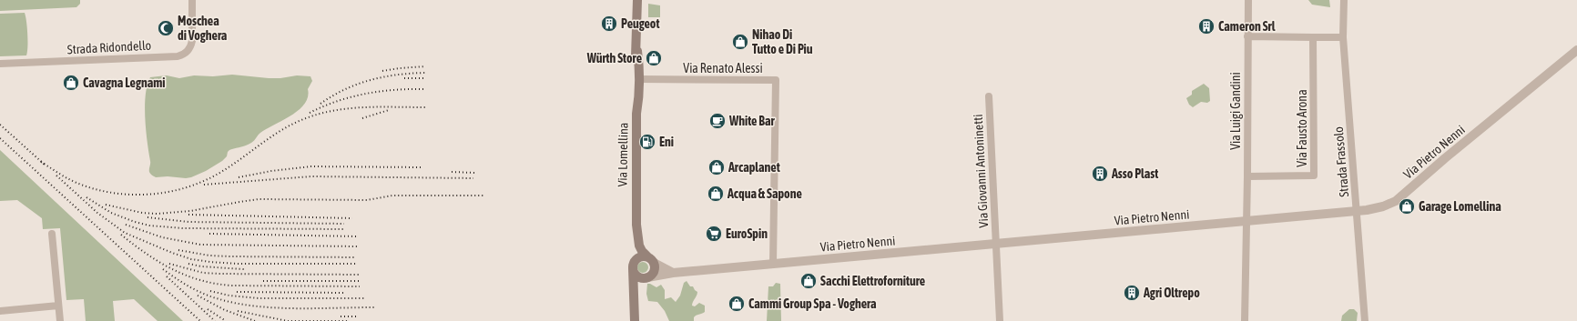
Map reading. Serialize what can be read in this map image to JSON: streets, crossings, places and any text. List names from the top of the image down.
{
  "streets": {
    "main road": ["Via Lomellina"],
    "street": [
      "Strada Ridondello",
      "Via Renato Alessi",
      "Via Luigi Gandini",
      "Via Fausto Arona",
      "Via Pietro Nenni",
      "Strada Frassolo",
      "Via Giovanni Antoninetti"
    ]
  },
  "crossings": [
    ["Via Renato Alessi", "Via Pietro Nenni"],
    ["Via Renato Alessi", "Via Lomellina"],
    ["Via Luigi Gandini", "Via Fausto Arona"],
    ["Via Luigi Gandini", "Via Pietro Nenni"],
    ["Via Pietro Nenni", "Via Lomellina"],
    ["Via Pietro Nenni", "Strada Frassolo"],
    ["Via Pietro Nenni", "Via Giovanni Antoninetti"]
  ],
  "places": {
    "building": [
      "Peugeot",
      "Cameron Srl",
      "Asso Plast",
      "Agri Oltrepo"
    ],
    "mosque": ["Moschea di Voghera"],
    "shop": [
      "Nihao Di Tutto e Di Piu",
      "Würth Store",
      "Cavagna Legnami",
      "Arcaplanet",
      "Acqua & Sapone",
      "Garage Lomellina",
      "Sacchi Elettroforniture",
      "Cammi Group Spa - Voghera"
    ],
    "cafe": ["White Bar"],
    "fuel station": ["Eni"],
    "supermarket": ["EuroSpin"]
  }
}
